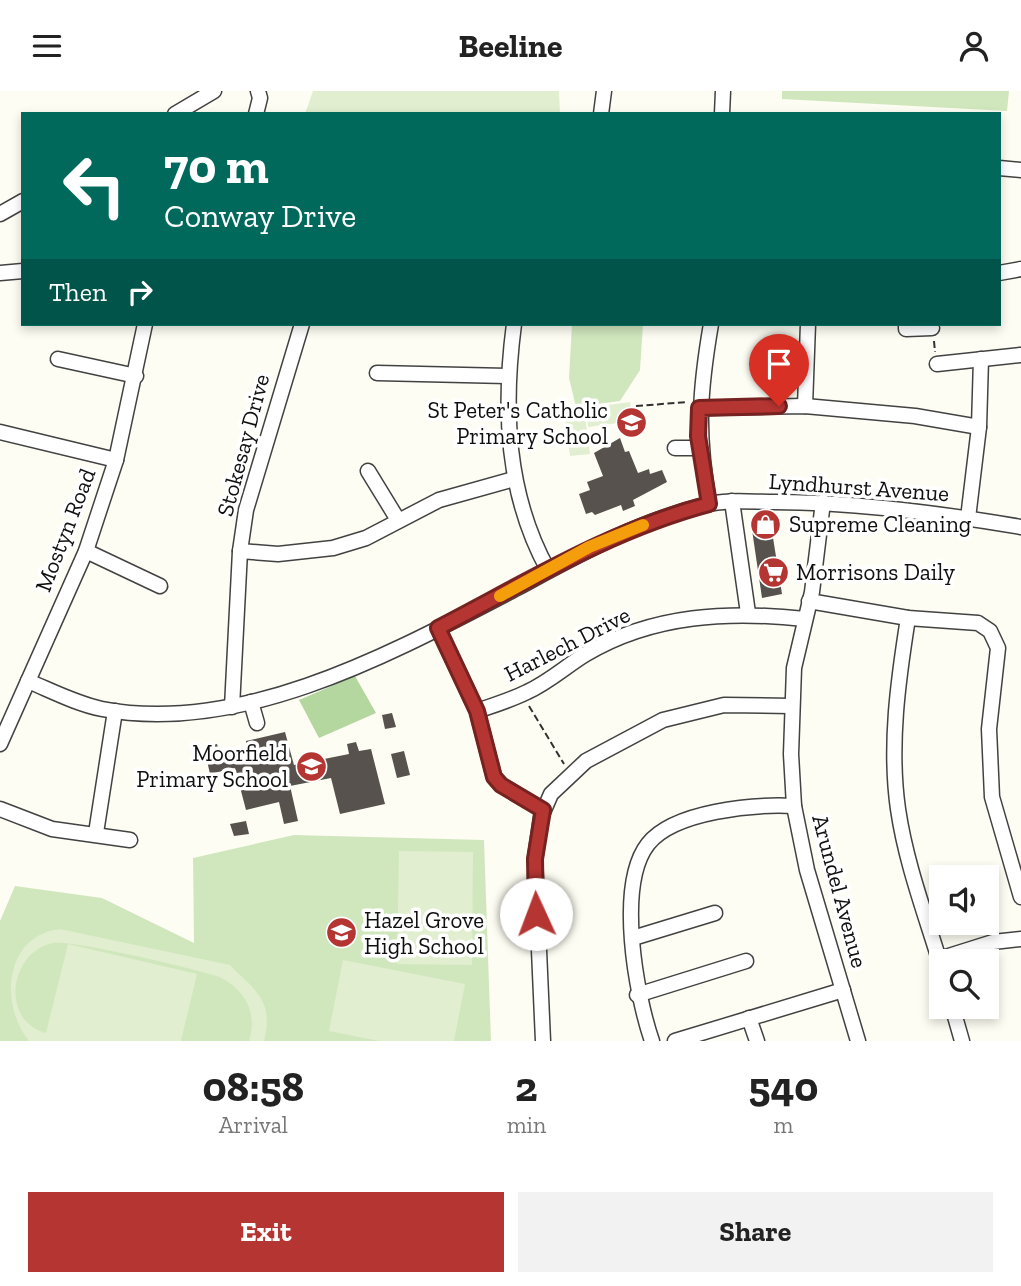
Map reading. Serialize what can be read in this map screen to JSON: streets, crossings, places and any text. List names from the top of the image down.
{
  "streets": {
    "street": [
      "Stokesay Drive",
      "Lyndhurst Avenue",
      "Mostyn Road",
      "Harlech Drive",
      "Arundel Avenue"
    ]
  },
  "crossings": [
    ["Stokesay Drive", "Lyndhurst Avenue"],
    ["Lyndhurst Avenue", "Mostyn Road"],
    ["Lyndhurst Avenue", "Arundel Avenue"],
    ["Harlech Drive", "Arundel Avenue"]
  ],
  "places": {
    "school or university": ["St Peter's Catholic Primary School", "Moorfield Primary School", "Hazel Grove High School"],
    "shop": ["Supreme Cleaning"],
    "supermarket": ["Morrisons Daily"]
  },
  "page": {
    "header": "Beeline",
    "turn": ["70 m", "Conway Drive"],
    "then": "Then",
    "eta": [
      "08:58",
      "Arrival",
      "2",
      "min",
      "540",
      "m"
    ],
    "buttons": ["Exit", "Share"]
  }
}
